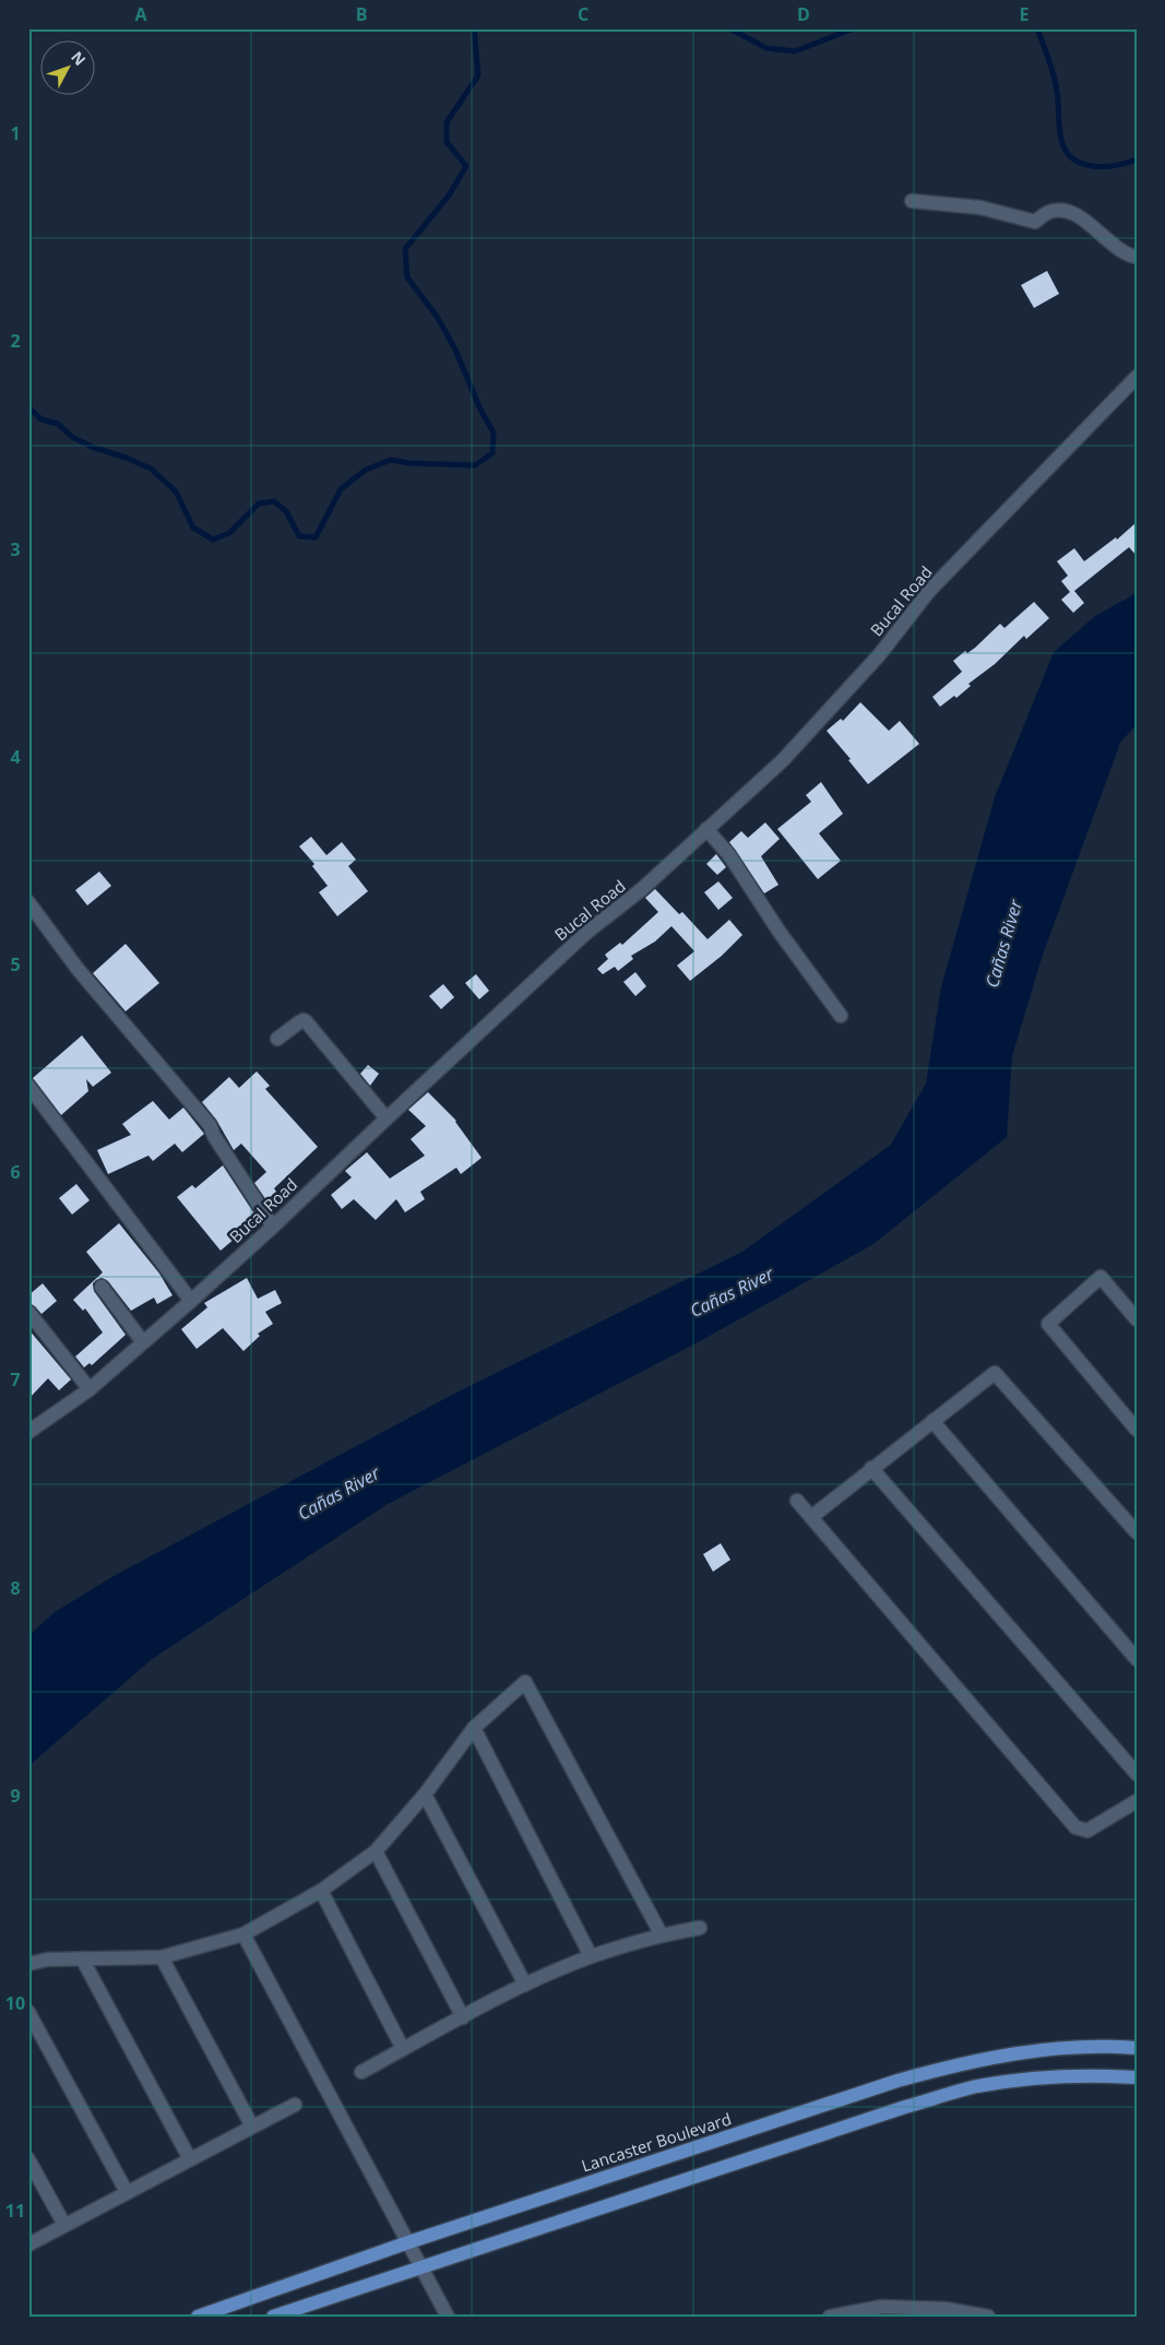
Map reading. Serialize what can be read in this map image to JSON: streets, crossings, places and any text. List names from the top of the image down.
{
  "streets": {
    "main road": ["Lancaster Boulevard"],
    "street": ["Bucal Road"]
  },
  "water": ["Cañas River"],
  "north": "top right",
  "grid": {
    "columns": [
      "A",
      "B",
      "C",
      "D",
      "E"
    ],
    "rows": [
      "1",
      "2",
      "3",
      "4",
      "5",
      "6",
      "7",
      "8",
      "9",
      "10",
      "11"
    ]
  }
}
